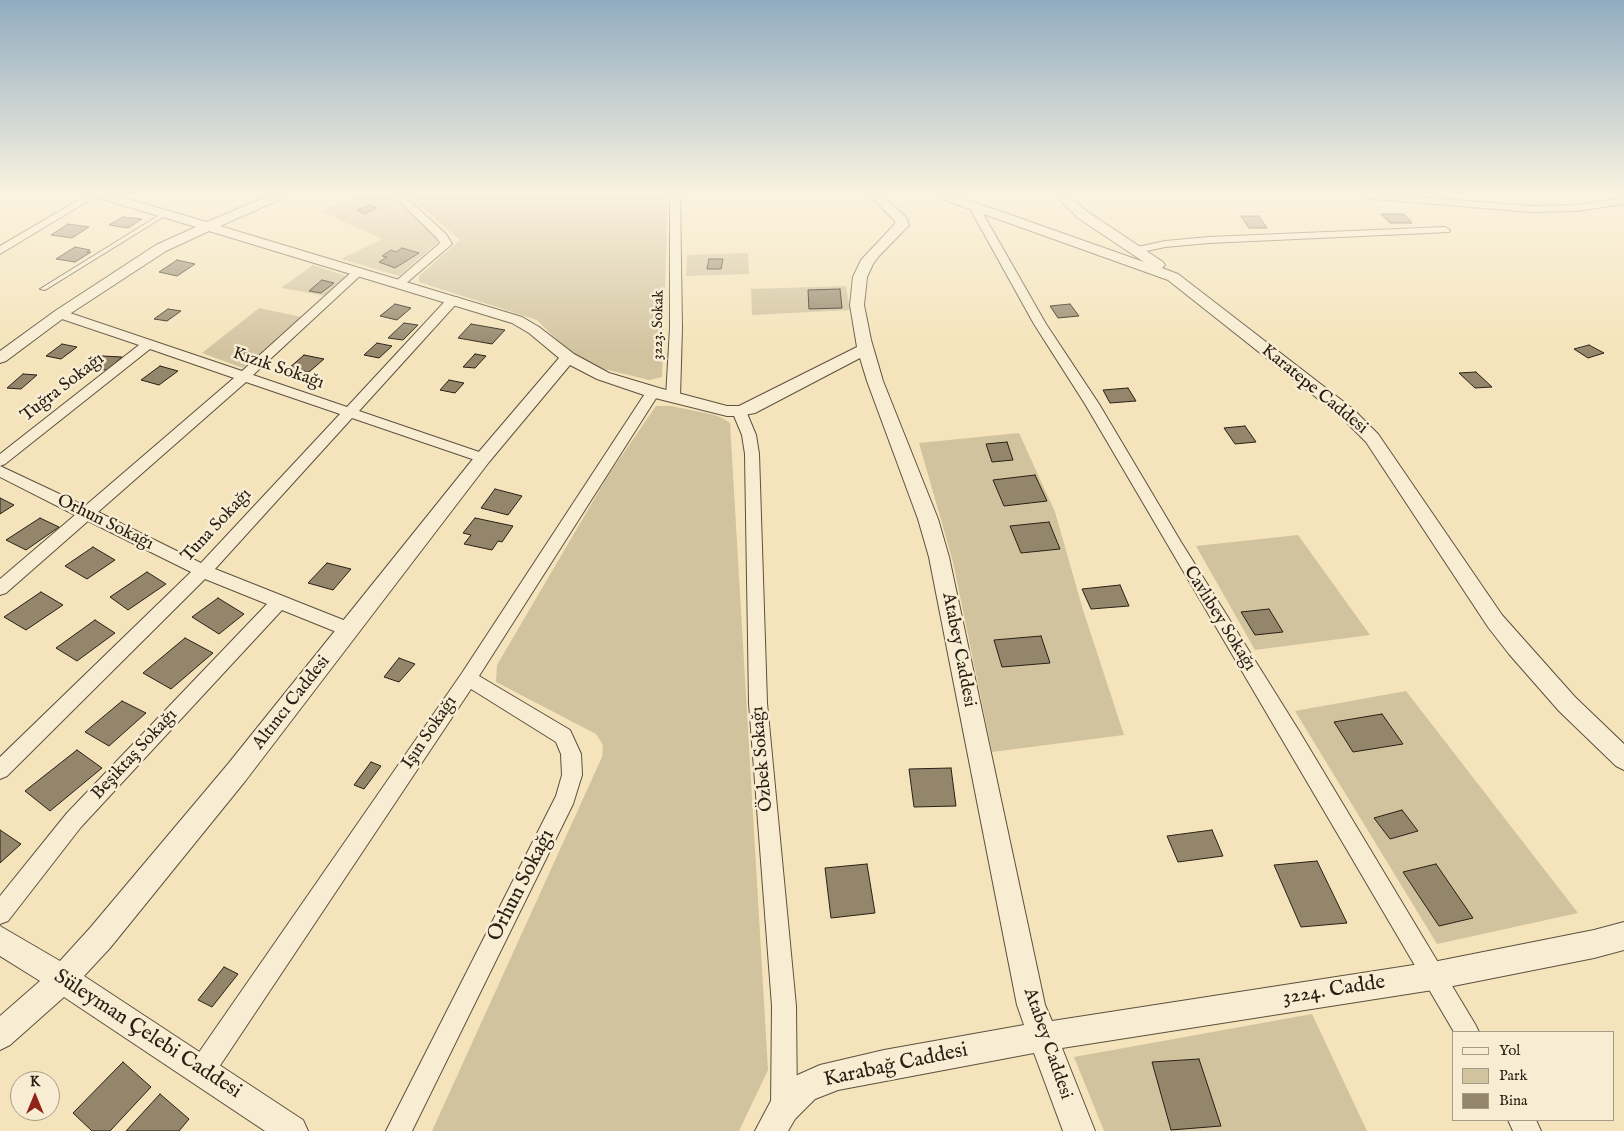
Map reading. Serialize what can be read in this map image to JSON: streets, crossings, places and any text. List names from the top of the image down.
{
  "streets": {
    "street": [
      "3223. Sokak",
      "Kızık Sokağı",
      "Tuğra Sokağı",
      "Karatepe Caddesi",
      "Orhun Sokağı",
      "Tuna Sokağı",
      "Cavlıbey Sokağı",
      "Atabey Caddesi",
      "Altıncı Caddesi",
      "Işın Sokağı",
      "Beşiktaş Sokağı",
      "Özbek Sokağı",
      "3224. Cadde",
      "Süleyman Çelebi Caddesi",
      "Karabağ Caddesi"
    ]
  },
  "crossings": [
    ["Kızık Sokağı", "Tuğra Sokağı"],
    ["Kızık Sokağı", "Tuna Sokağı"],
    ["Kızık Sokağı", "Altıncı Caddesi"],
    ["Orhun Sokağı", "Tuna Sokağı"],
    ["Orhun Sokağı", "Altıncı Caddesi"],
    ["Orhun Sokağı", "Işın Sokağı"],
    ["Orhun Sokağı", "Beşiktaş Sokağı"],
    ["Cavlıbey Sokağı", "3224. Cadde"],
    ["Atabey Caddesi", "3224. Cadde"],
    ["Atabey Caddesi", "Karabağ Caddesi"],
    ["Altıncı Caddesi", "Süleyman Çelebi Caddesi"],
    ["Işın Sokağı", "Süleyman Çelebi Caddesi"],
    ["Özbek Sokağı", "Karabağ Caddesi"],
    ["3224. Cadde", "Karabağ Caddesi"]
  ],
  "legend": ["Yol", "Park", "Bina"],
  "north": "top"
}
